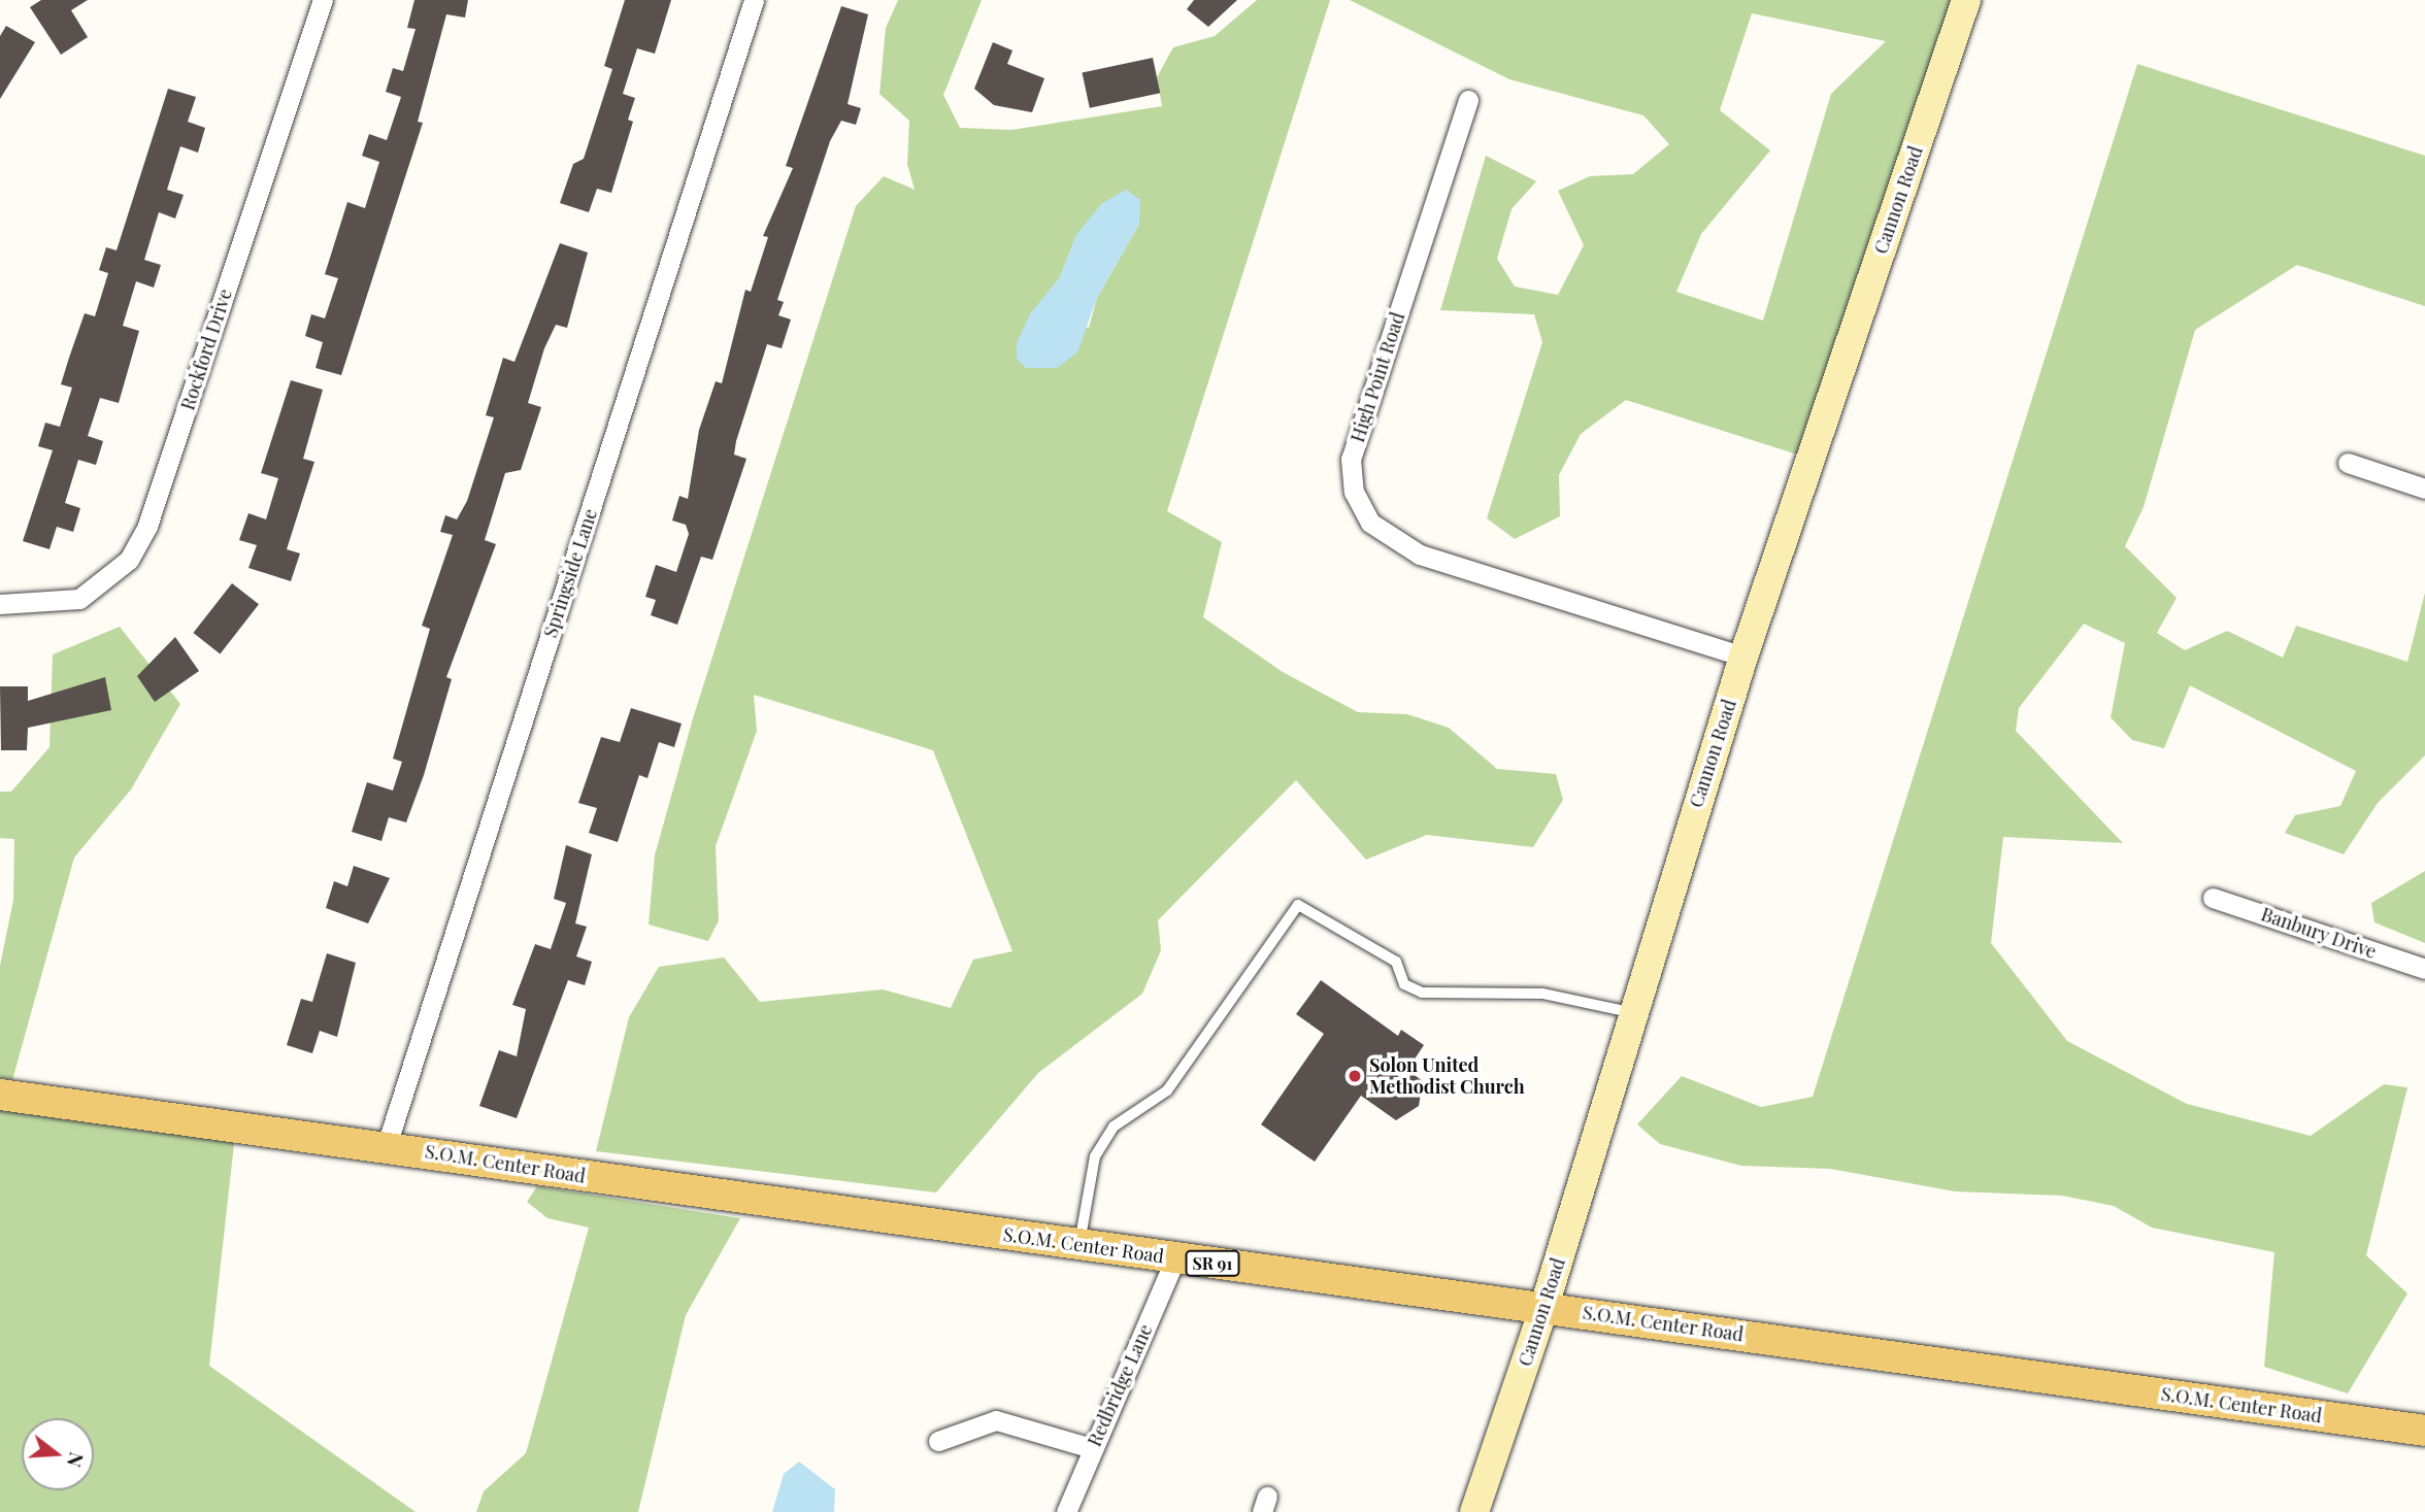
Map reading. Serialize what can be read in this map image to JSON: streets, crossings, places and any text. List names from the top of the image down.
{
  "streets": {
    "main road": ["Cannon Road", "S.O.M. Center Road", "SR 91"],
    "street": [
      "Rockford Drive",
      "High Point Road",
      "Springside Lane",
      "Banbury Drive",
      "Redbridge Lane"
    ]
  },
  "crossings": [
    ["Cannon Road", "High Point Road"],
    ["Cannon Road", "S.O.M. Center Road"],
    ["Springside Lane", "S.O.M. Center Road"],
    ["S.O.M. Center Road", "Redbridge Lane"]
  ],
  "places": ["Solon United Methodist Church"],
  "north": "right"
}
